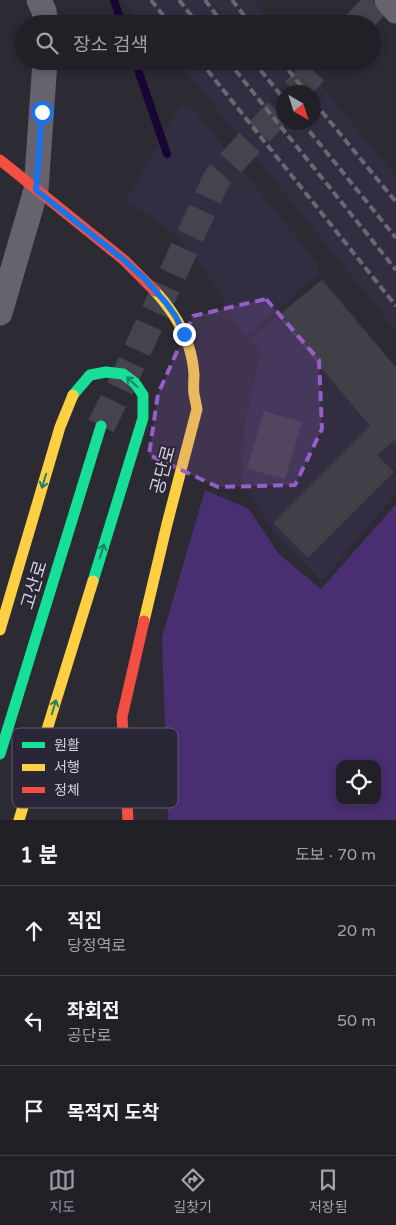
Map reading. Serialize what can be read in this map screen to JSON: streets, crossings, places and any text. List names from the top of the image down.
{
  "streets": {
    "street": ["공단로", "고산로"]
  },
  "legend": ["원활", "서행", "정체"],
  "north": "bottom right",
  "page": {
    "search": "장소 검색",
    "heading": ["1 분", "도보 · 70 m"],
    "list": [
      ["직진", "당정역로", "20 m"],
      ["좌회전", "공단로", "50 m"],
      "목적지 도착"
    ],
    "nav": ["지도", "길찾기", "저장됨"]
  }
}
